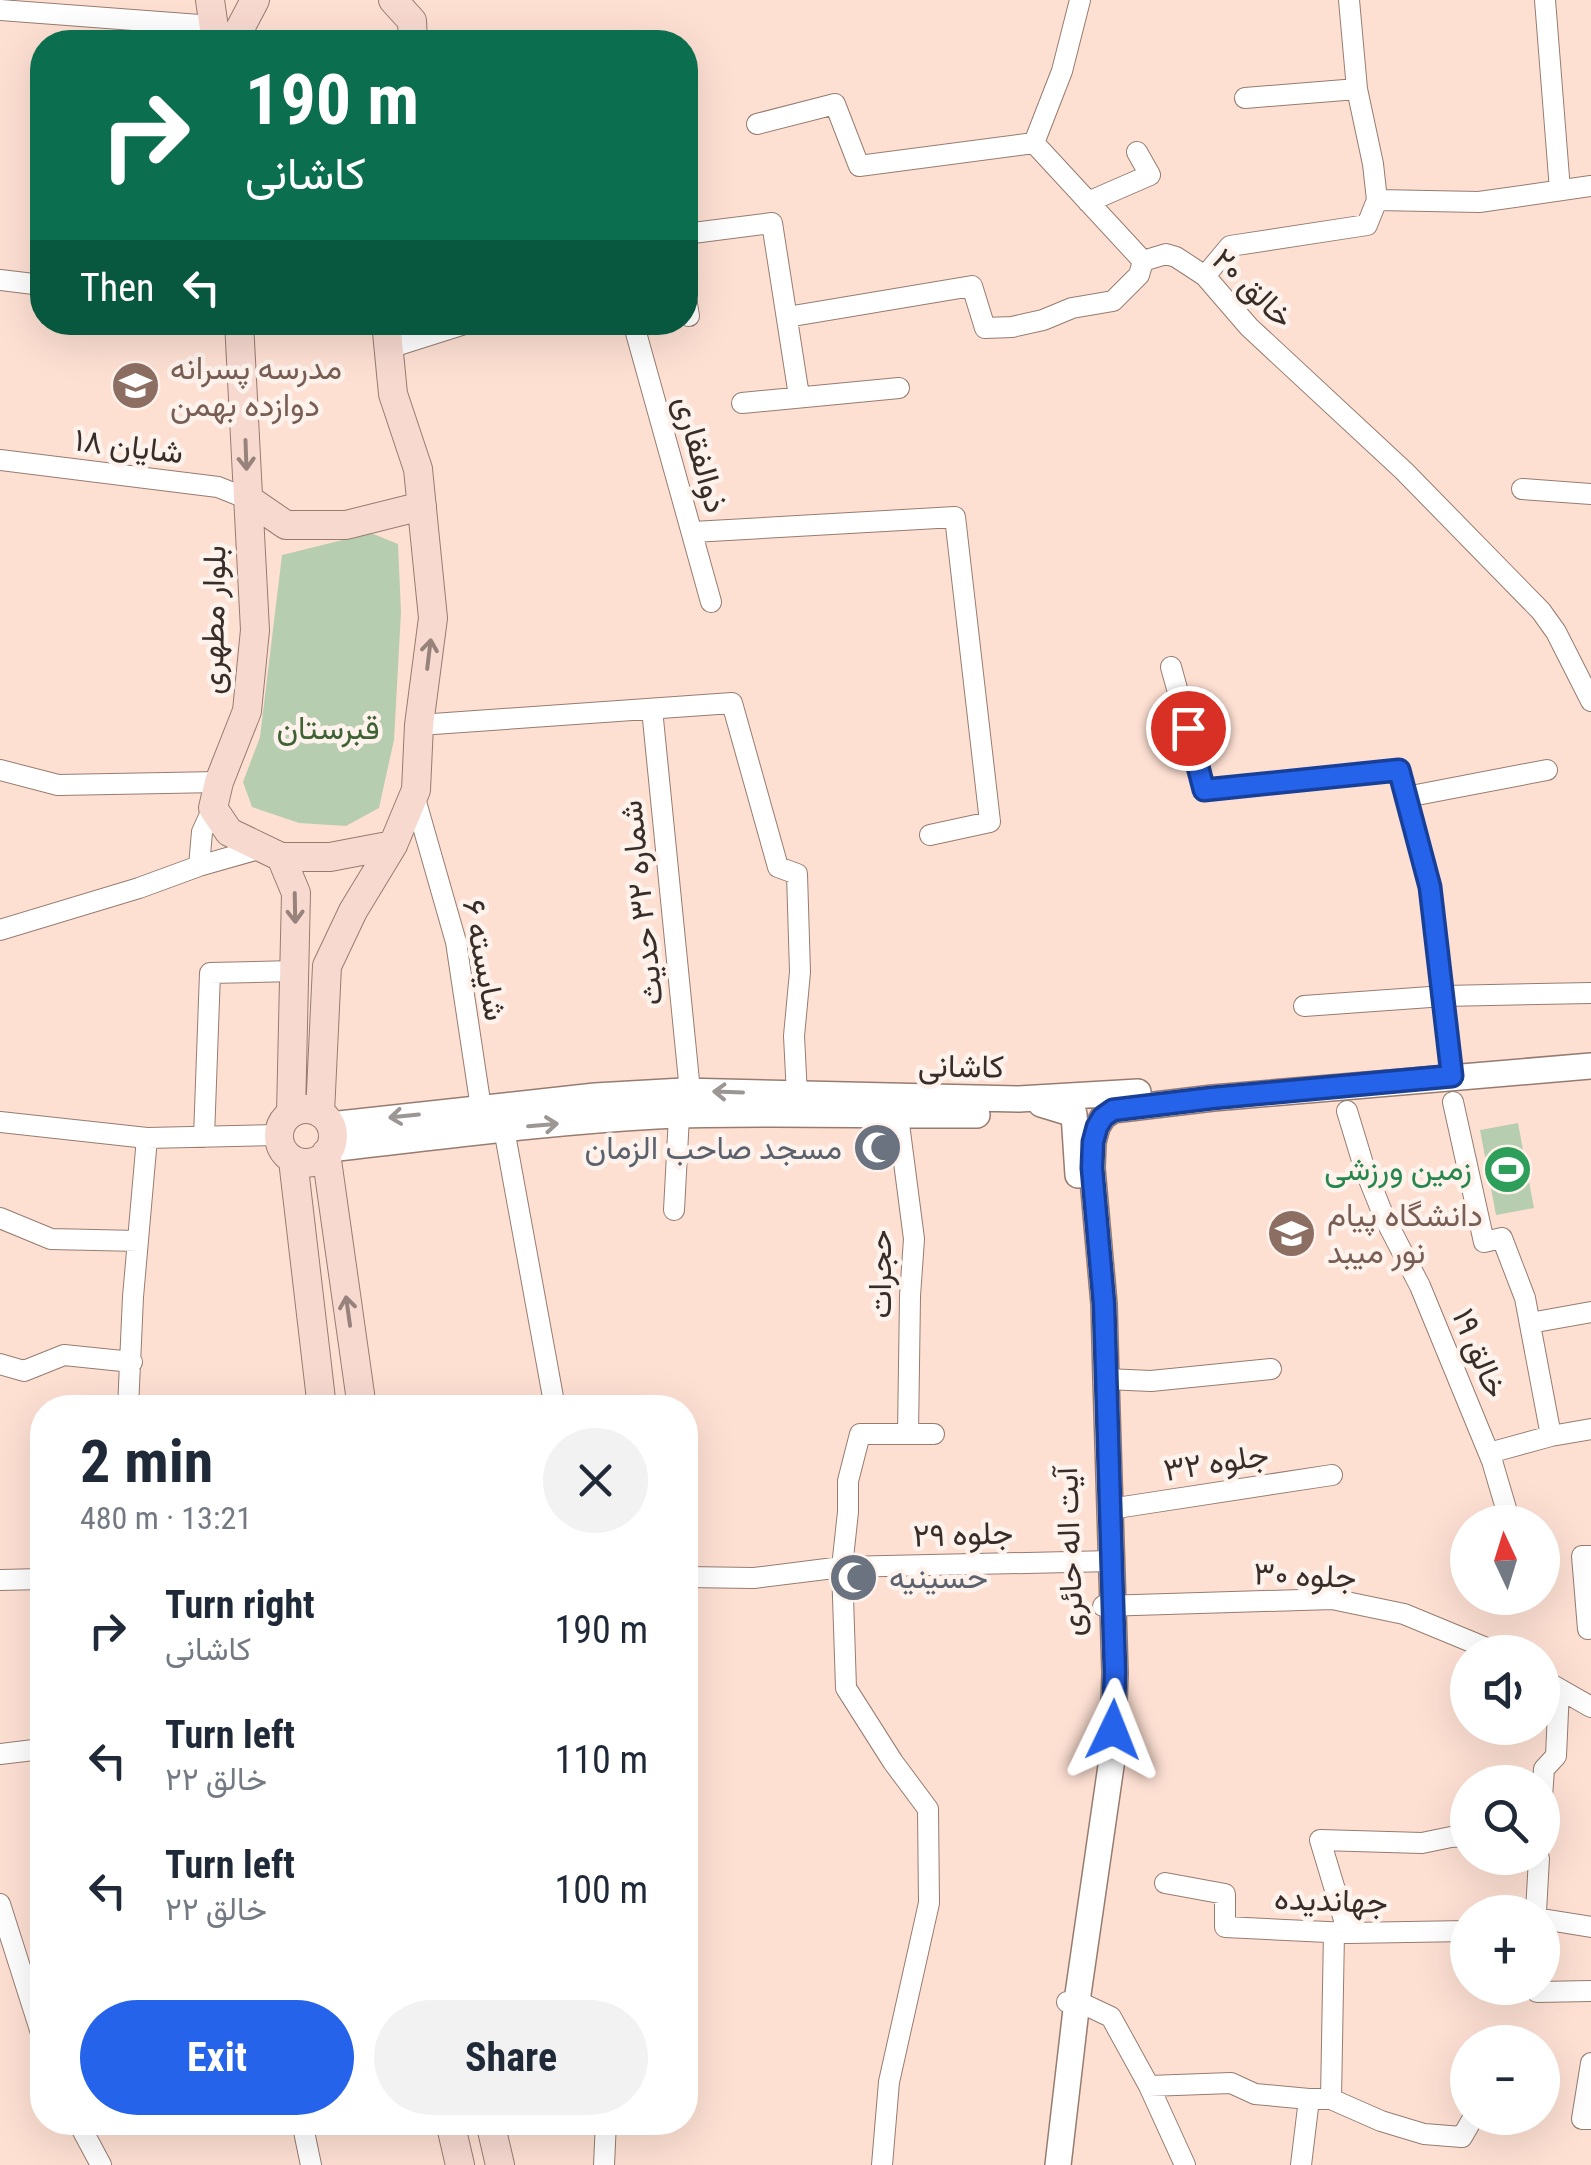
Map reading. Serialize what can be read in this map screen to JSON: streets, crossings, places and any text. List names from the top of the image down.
{
  "streets": {
    "main road": ["بلوار مطهری"],
    "street": [
      "خالق ۲۰",
      "شایان ۱۸",
      "ذوالفقاری",
      "شماره ۳۲ حدیث",
      "شایسته ۶",
      "کاشانی",
      "حجرات",
      "خالق ۱۹",
      "جلوه ۳۲",
      "جلوه ۲۹",
      "آیت اله حائری",
      "جلوه ۳۰",
      "جهاندیده"
    ]
  },
  "crossings": [
    ["شایان ۱۸", "بلوار مطهری"],
    ["شماره ۳۲ حدیث", "کاشانی"],
    ["شایسته ۶", "کاشانی"],
    ["کاشانی", "حجرات"],
    ["کاشانی", "آیت اله حائری"],
    ["جلوه ۳۲", "آیت اله حائری"],
    ["جلوه ۲۹", "آیت اله حائری"],
    ["آیت اله حائری", "جلوه ۳۰"]
  ],
  "parks": ["قبرستان"],
  "places": {
    "school or university": ["مدرسه پسرانه دوازده بهمن", "دانشگاه پیام نور میبد"],
    "mosque": ["مسجد صاحب الزمان", "حسینیه"],
    "sports": ["زمین ورزشی"]
  },
  "north": "top",
  "page": {
    "turn": ["190 m", "کاشانی"],
    "then": "Then",
    "heading": ["2 min", "480 m · 13:21"],
    "map_buttons": ["+", "−"],
    "list": [
      {
        "name": "Turn right",
        "note": "کاشانی",
        "value": "190 m"
      },
      {
        "name": "Turn left",
        "note": "خالق ۲۲",
        "value": "110 m"
      },
      {
        "name": "Turn left",
        "note": "خالق ۲۲",
        "value": "100 m"
      }
    ],
    "buttons": ["Exit", "Share"]
  }
}
